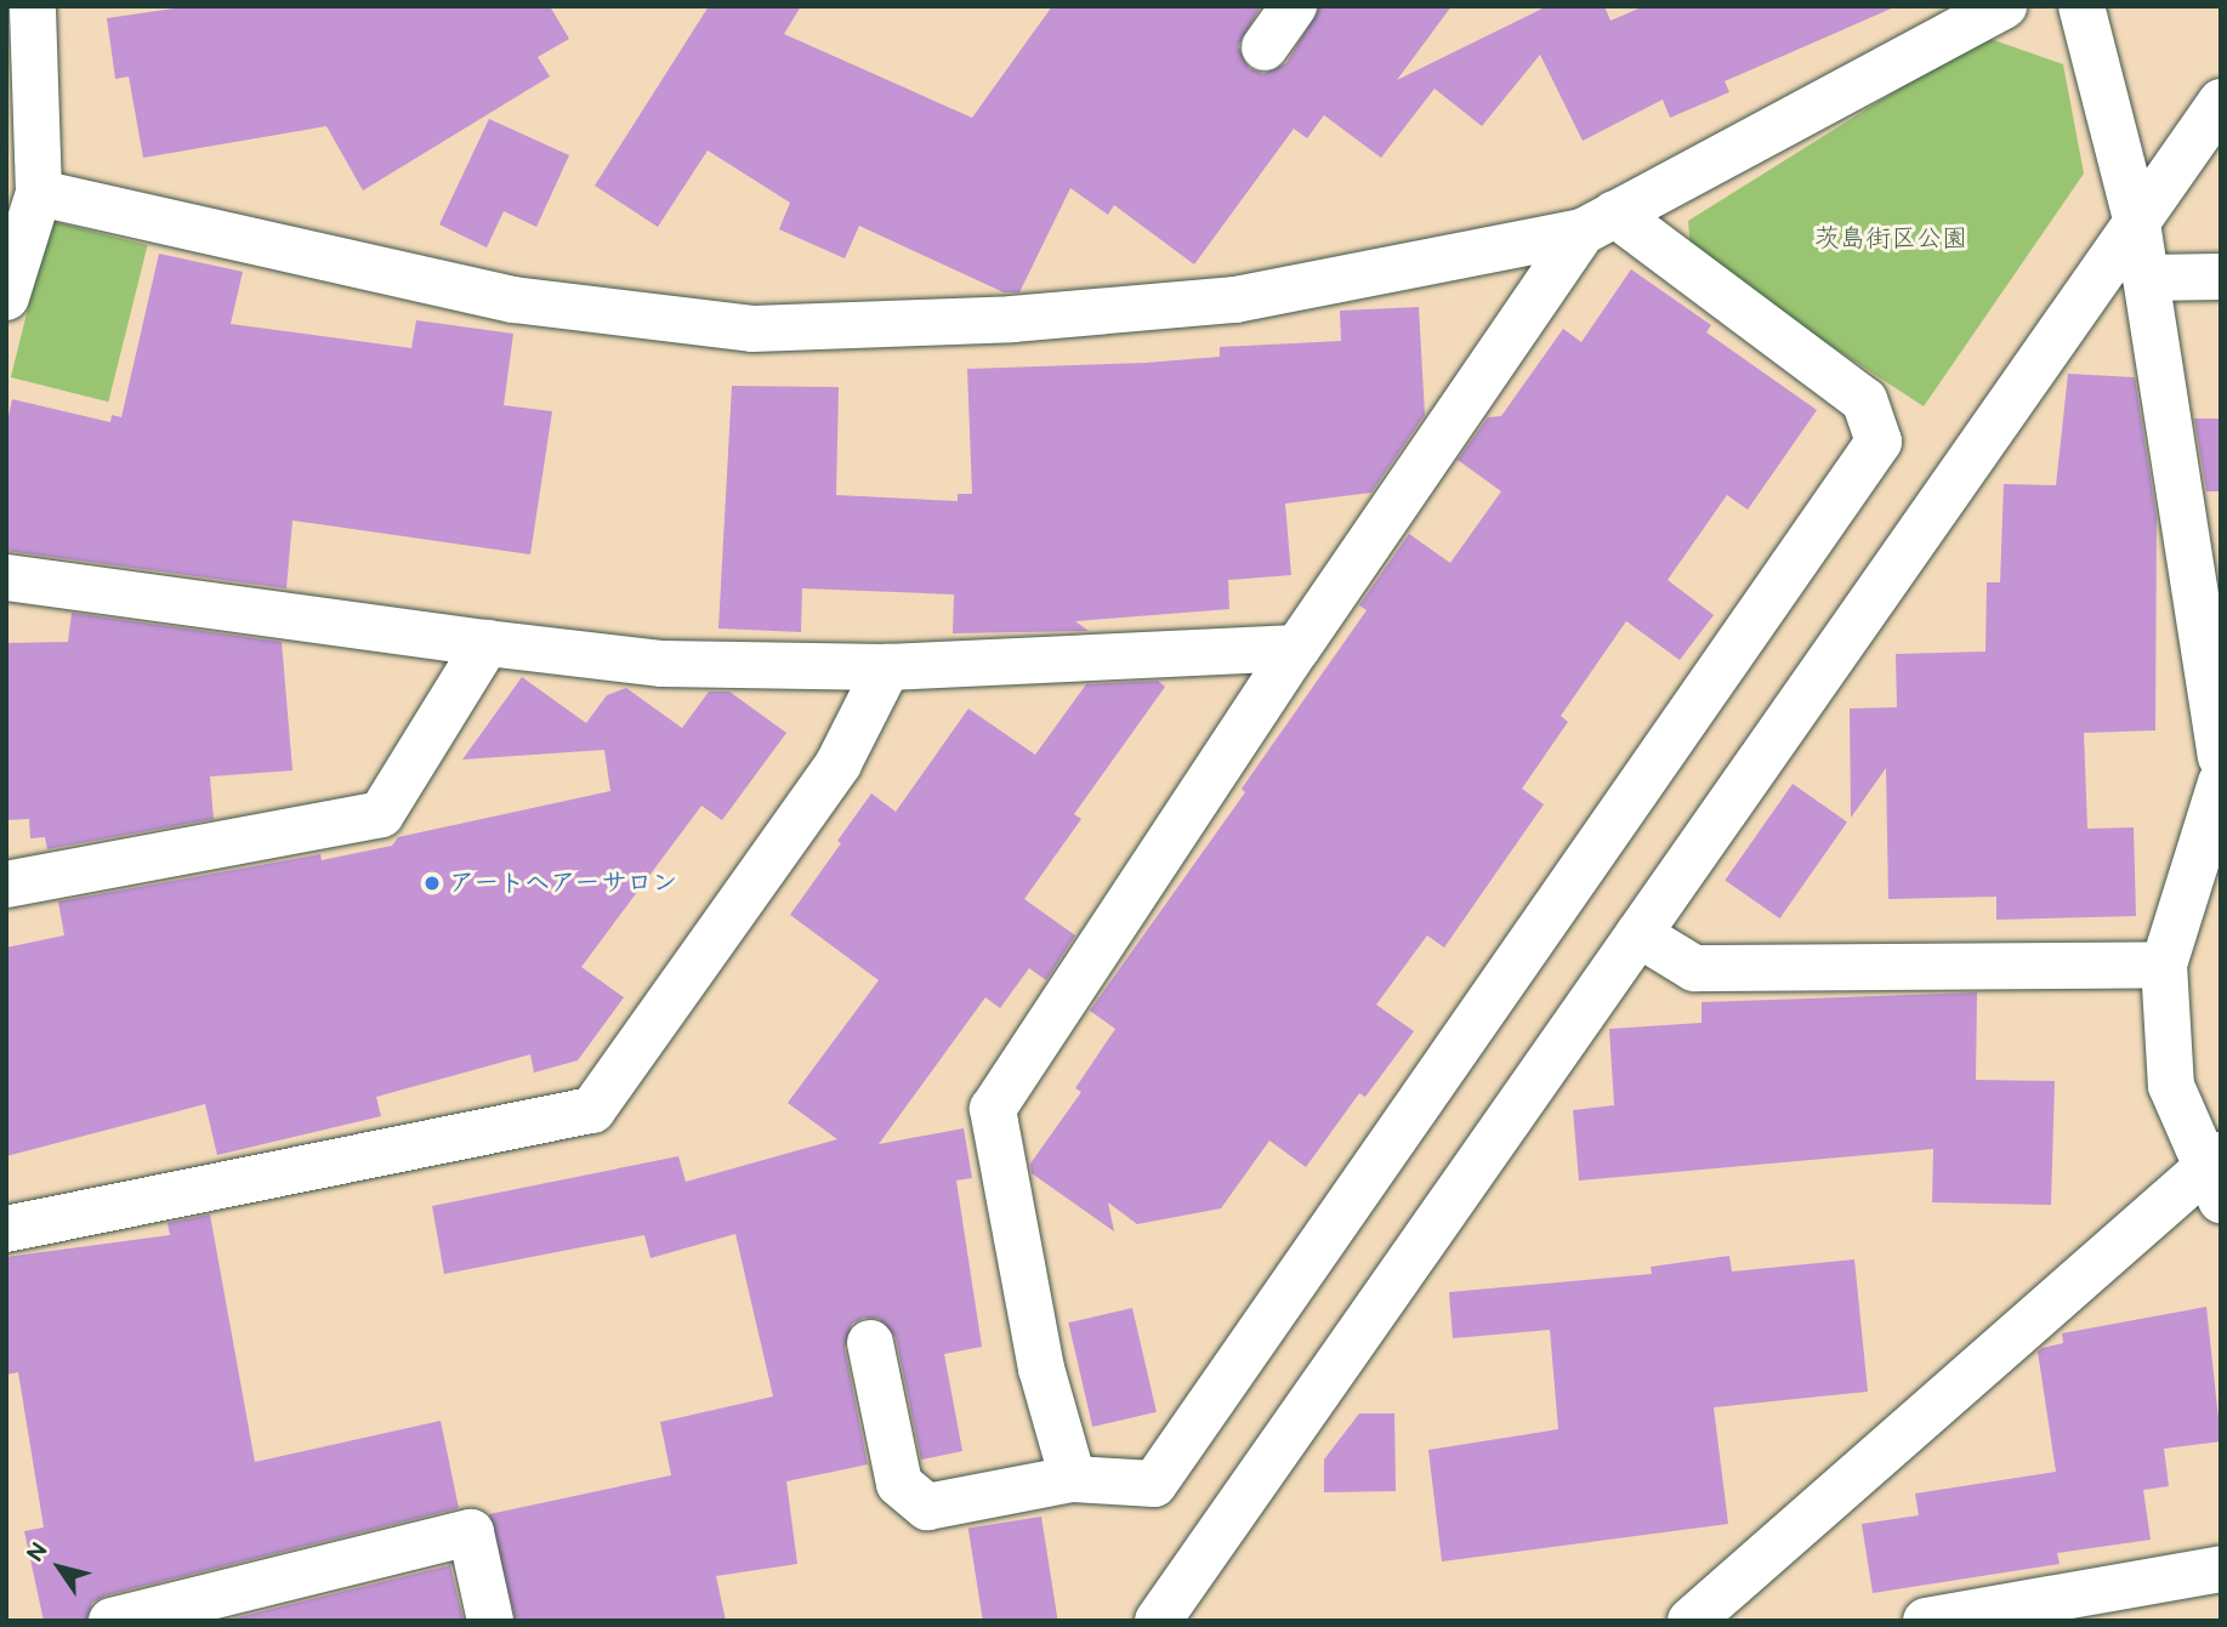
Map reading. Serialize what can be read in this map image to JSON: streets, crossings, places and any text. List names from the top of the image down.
{
  "parks": ["茨島街区公園"],
  "places": ["アートヘアーサロン"],
  "north": "top left"
}
